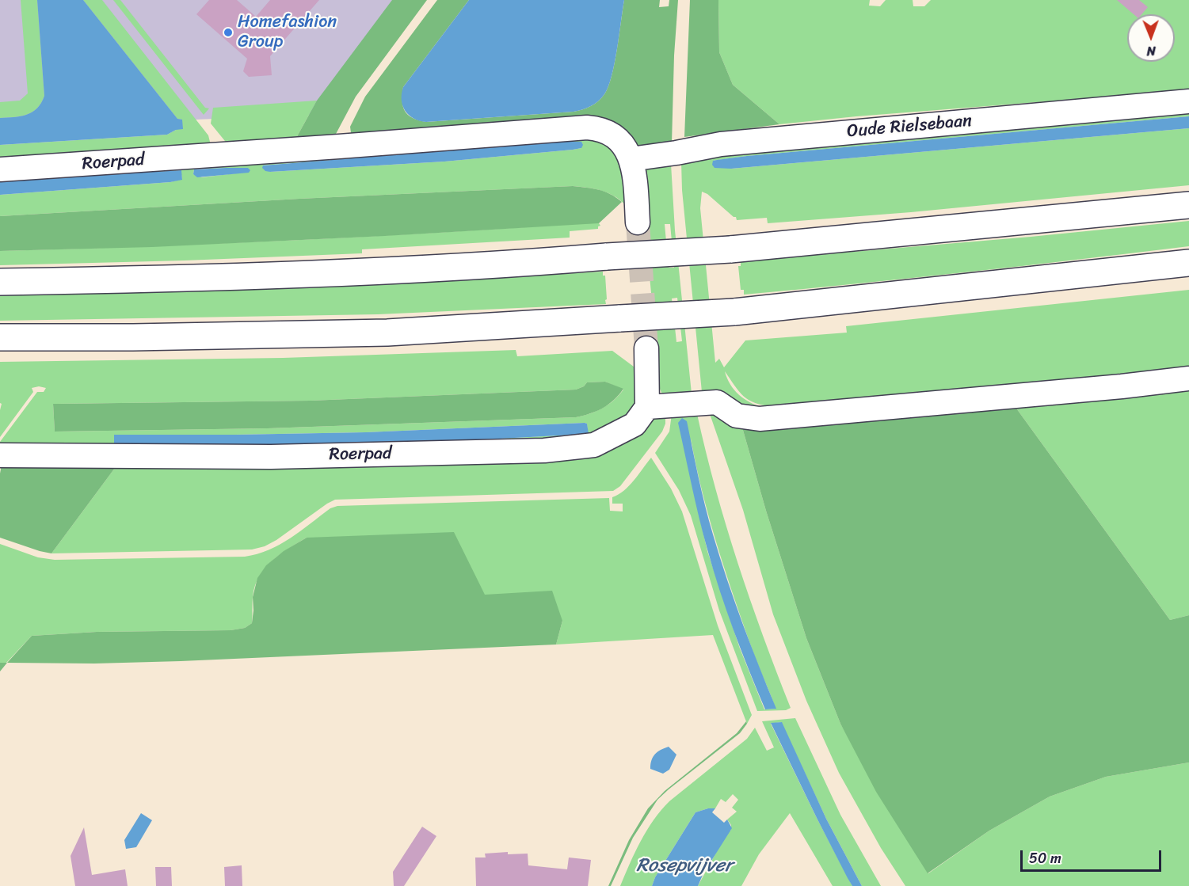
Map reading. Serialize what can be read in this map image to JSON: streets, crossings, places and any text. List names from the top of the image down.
{
  "streets": {
    "street": ["Oude Rielsebaan", "Roerpad"]
  },
  "crossings": [
    ["Oude Rielsebaan", "Roerpad"]
  ],
  "water": ["Rosepvijver"],
  "places": ["Homefashion Group"],
  "scale_bar": "50 m",
  "north": "bottom"
}
